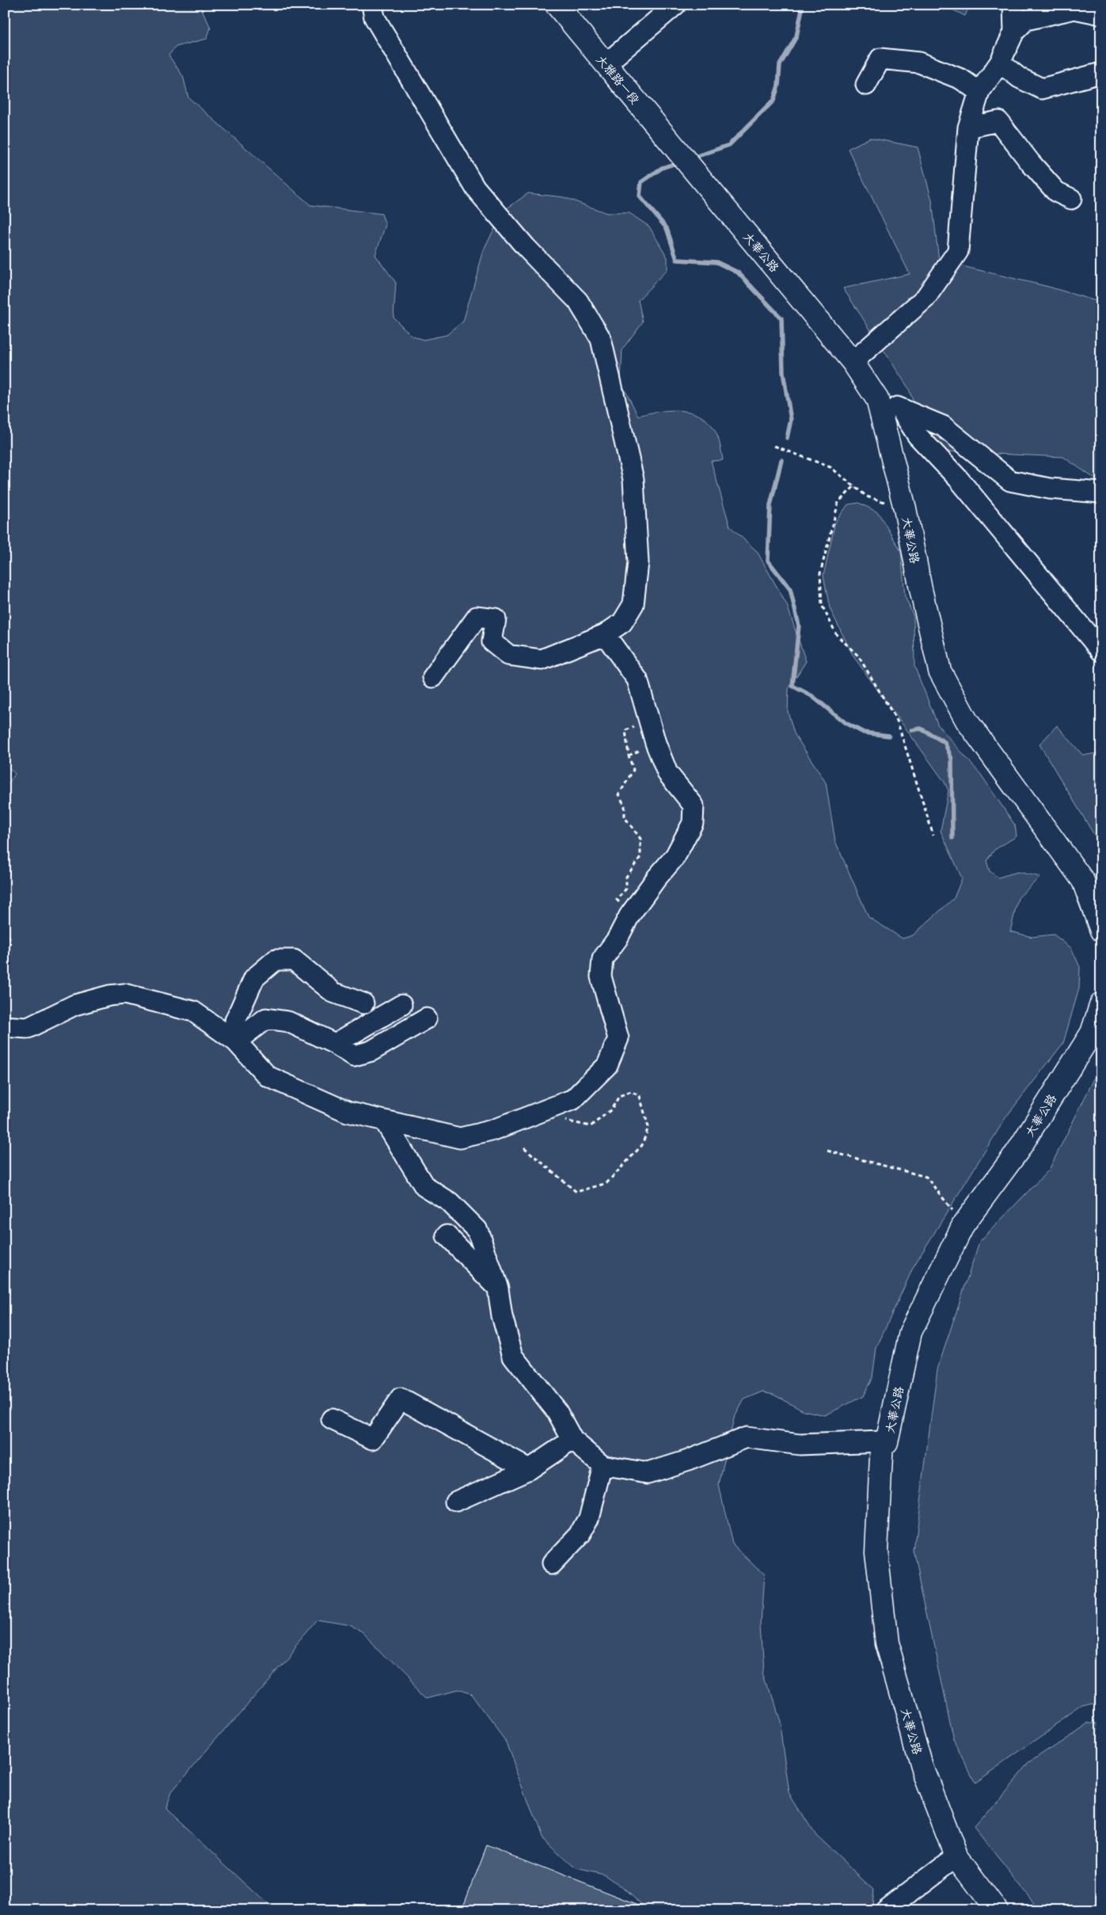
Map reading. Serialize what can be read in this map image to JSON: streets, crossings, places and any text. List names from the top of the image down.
{
  "streets": {
    "main road": ["大雅路一段", "大華公路"]
  },
  "crossings": [
    ["大雅路一段", "大華公路"]
  ]
}
